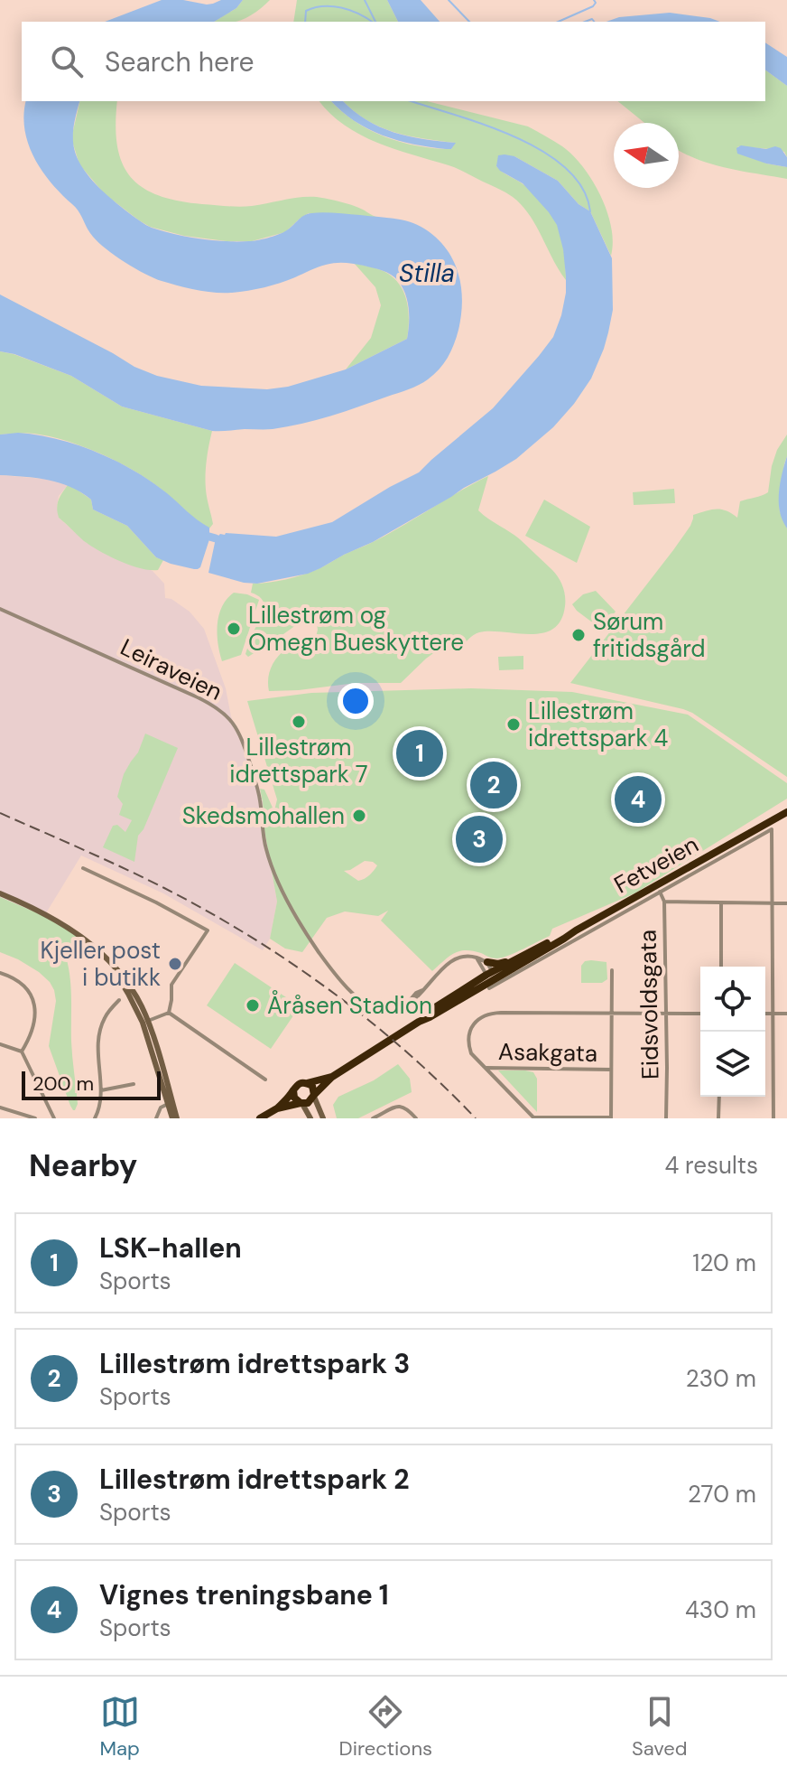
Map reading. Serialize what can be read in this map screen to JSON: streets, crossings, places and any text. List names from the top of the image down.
{
  "streets": {
    "highway": ["Fetveien"],
    "street": ["Leiraveien", "Eidsvoldsgata", "Asakgata"]
  },
  "water": ["Stilla"],
  "places": [
    "Lillestrøm og Omegn Bueskyttere",
    "Sørum fritidsgård",
    "Lillestrøm idrettspark 7",
    "Lillestrøm idrettspark 4",
    "Skedsmohallen",
    "Kjeller post i butikk",
    "Åråsen Stadion"
  ],
  "scale_bar": "200 m",
  "north": "left",
  "page": {
    "search": "Search here",
    "pins": [
      "1",
      "2",
      "4",
      "3"
    ],
    "scale": "200 m",
    "heading": ["Nearby", "4 results"],
    "list": [
      {
        "mark": "1",
        "name": "LSK-hallen",
        "note": "Sports",
        "value": "120 m"
      },
      {
        "mark": "2",
        "name": "Lillestrøm idrettspark 3",
        "note": "Sports",
        "value": "230 m"
      },
      {
        "mark": "3",
        "name": "Lillestrøm idrettspark 2",
        "note": "Sports",
        "value": "270 m"
      },
      {
        "mark": "4",
        "name": "Vignes treningsbane 1",
        "note": "Sports",
        "value": "430 m"
      }
    ],
    "nav": ["Map", "Directions", "Saved"]
  }
}
